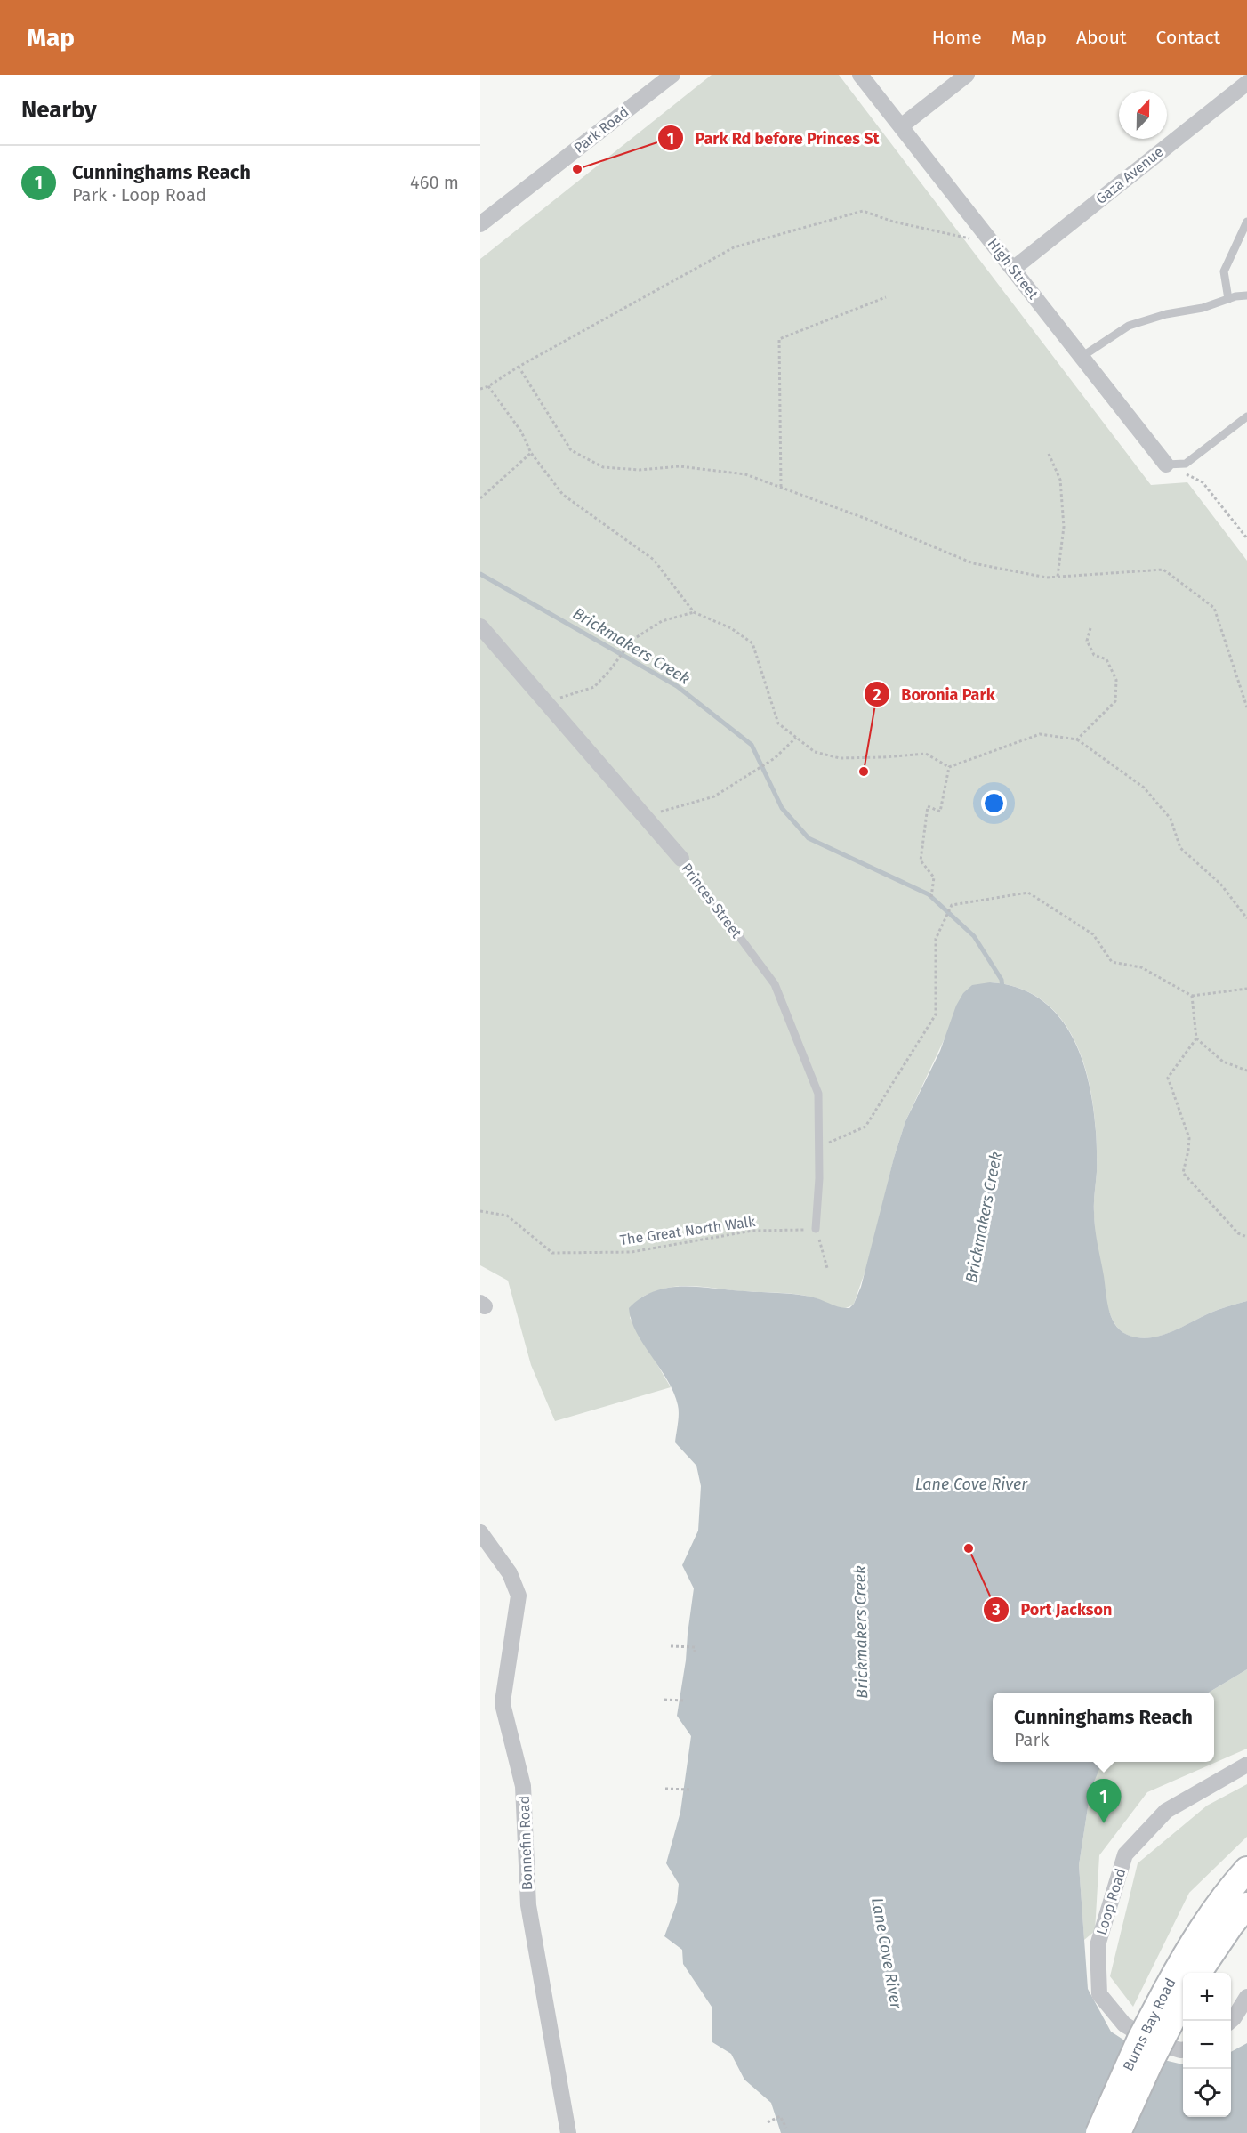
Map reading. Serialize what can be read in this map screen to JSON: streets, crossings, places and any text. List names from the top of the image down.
{
  "streets": {
    "main road": ["Burns Bay Road"],
    "street": [
      "Park Road",
      "Gaza Avenue",
      "High Street",
      "Princes Street",
      "Bonnefin Road",
      "Loop Road"
    ],
    "path": ["The Great North Walk"]
  },
  "crossings": [
    ["Gaza Avenue", "High Street"],
    ["Princes Street", "The Great North Walk"]
  ],
  "water": ["Brickmakers Creek", "Lane Cove River"],
  "places": ["Park Rd before Princes St", "Boronia Park", "Port Jackson"],
  "north": "top",
  "page": {
    "header": "Map",
    "nav": [
      "Home",
      "Map",
      "About",
      "Contact"
    ],
    "heading": "Nearby",
    "list": [
      {
        "mark": "1",
        "name": "Cunninghams Reach",
        "note": "Park · Loop Road",
        "value": "460 m"
      }
    ],
    "popup": ["Cunninghams Reach", "Park"],
    "pins": "1",
    "map_buttons": ["+", "−"]
  }
}
